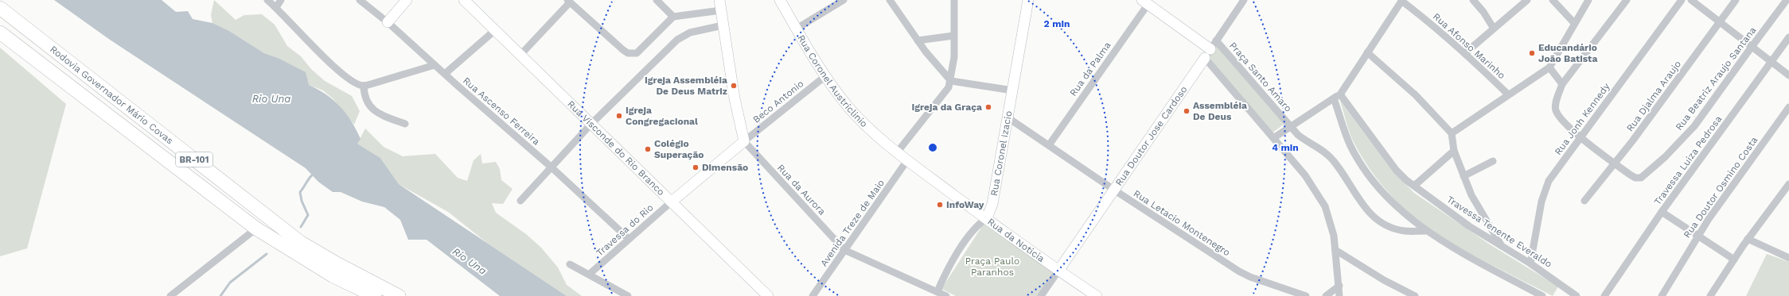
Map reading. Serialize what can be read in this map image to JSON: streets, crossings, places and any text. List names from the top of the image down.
{
  "streets": {
    "highway": ["Rodovia Governador Mário Covas", "BR-101"],
    "street": [
      "Rua Afonso Marinho",
      "Rua da Palma",
      "Praça Santo Amaro",
      "Rua Beatriz Araujo Santana",
      "Rua Coronel Austriclinio",
      "Rua Djalma Araujo",
      "Beco Antonio",
      "Rua Ascenso Ferreira",
      "Rua Jonh Kennedy",
      "Rua Doutor Jose Cardoso",
      "Rua Visconde do Rio Branco",
      "Rua Coronel Izacio",
      "Travessa Luiza Pedrosa",
      "Rua Doutor Osmino Costa",
      "Rua da Aurora",
      "Avenida Treze de Maio",
      "Rua Letacio Montenegro",
      "Travessa do Rio",
      "Travessa Tenente Everaldo",
      "Rua da Noticia"
    ]
  },
  "crossings": [
    ["Rua da Palma", "Rua Letacio Montenegro"],
    ["Praça Santo Amaro", "Rua Doutor Jose Cardoso"],
    ["Rua Beatriz Araujo Santana", "Rua Djalma Araujo"],
    ["Rua Coronel Austriclinio", "Beco Antonio"],
    ["Rua Coronel Austriclinio", "Rua da Noticia"],
    ["Beco Antonio", "Rua da Aurora"],
    ["Rua Ascenso Ferreira", "Travessa do Rio"],
    ["Rua Jonh Kennedy", "Travessa Tenente Everaldo"],
    ["Rua Doutor Jose Cardoso", "Rua Letacio Montenegro"],
    ["Rua Doutor Jose Cardoso", "Rua da Noticia"],
    ["Rua Visconde do Rio Branco", "Travessa do Rio"],
    ["Rua Coronel Izacio", "Rua Letacio Montenegro"],
    ["Rua Coronel Izacio", "Rua da Noticia"],
    ["Rua da Aurora", "Avenida Treze de Maio"],
    ["Avenida Treze de Maio", "Rua da Noticia"]
  ],
  "water": ["Rio Una"],
  "parks": ["Praça Paulo Paranhos"],
  "places": [
    "Educandário João Batista",
    "Igreja Assembléia De Deus Matriz",
    "Igreja da Graça",
    "Assembléia De Deus",
    "Igreja Congregacional",
    "Colégio Superação",
    "Dimensão",
    "InfoWay"
  ],
  "rings": ["2 min", "4 min"]
}
